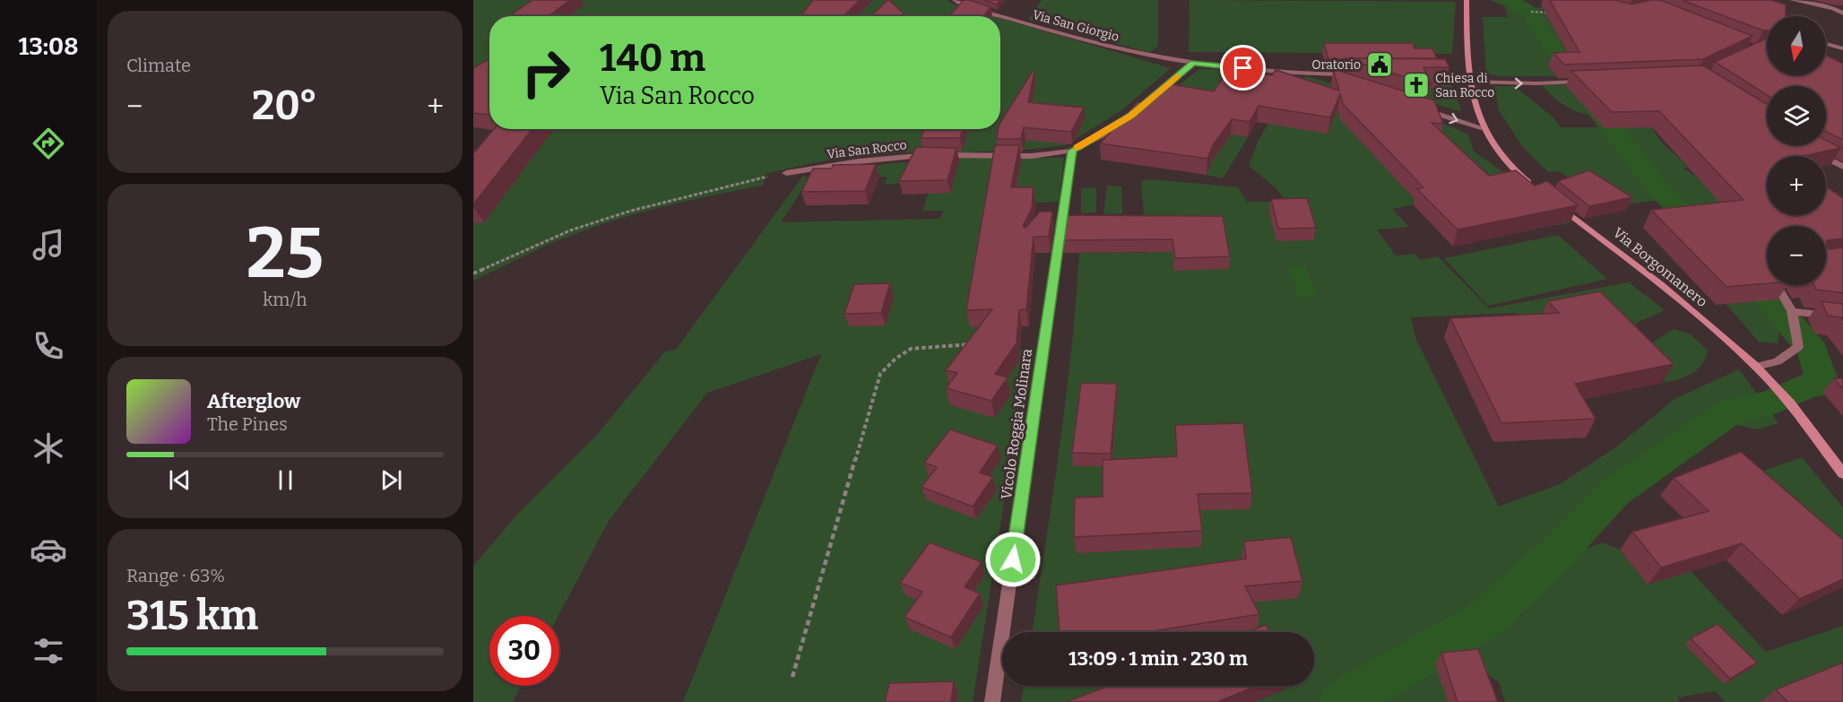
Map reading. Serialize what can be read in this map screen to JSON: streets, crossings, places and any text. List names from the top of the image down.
{
  "streets": {
    "main road": ["Via Borgomanero"],
    "street": ["Via San Giorgio", "Via San Rocco", "Vicolo Roggia Molinara"]
  },
  "crossings": [
    ["Via San Giorgio", "Via San Rocco"],
    ["Via San Rocco", "Vicolo Roggia Molinara"]
  ],
  "places": {
    "public building": ["Oratorio"],
    "church": ["Chiesa di San Rocco"]
  },
  "north": "bottom",
  "page": {
    "tabs": "13:08",
    "tile": [
      "Climate",
      ["25", "km/h"],
      ["Range · 63%", "315 km"]
    ],
    "map_buttons": ["+", "−"],
    "turn": ["140 m", "Via San Rocco"],
    "heat": ["−", "20°", "+"],
    "song": ["Afterglow", "The Pines"],
    "limit": "30",
    "trip": "13:09 · 1 min · 230 m"
  }
}
